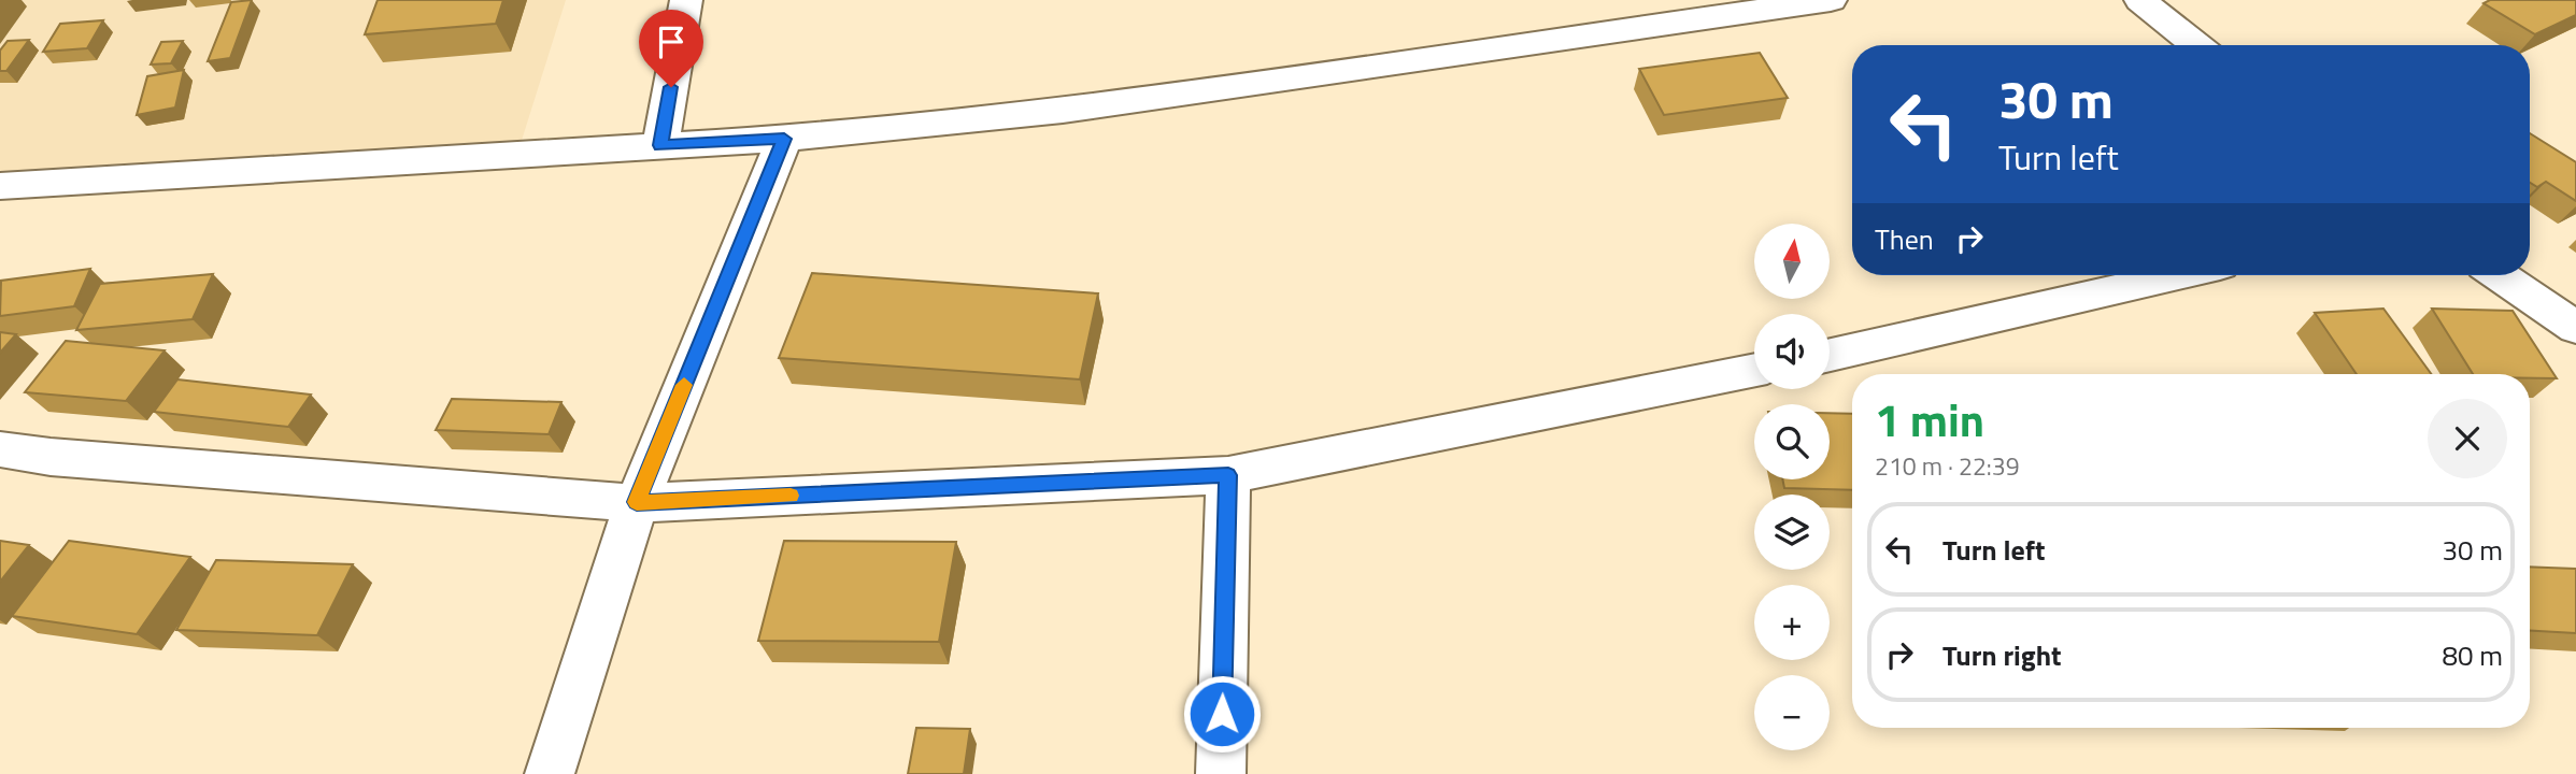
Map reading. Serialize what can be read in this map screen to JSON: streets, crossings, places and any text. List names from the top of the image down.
{
  "north": "top",
  "page": {
    "turn": ["30 m", "Turn left"],
    "then": "Then",
    "map_buttons": ["+", "−"],
    "heading": ["1 min", "210 m · 22:39"],
    "list": [
      {
        "name": "Turn left",
        "value": "30 m"
      },
      {
        "name": "Turn right",
        "value": "80 m"
      }
    ]
  }
}
